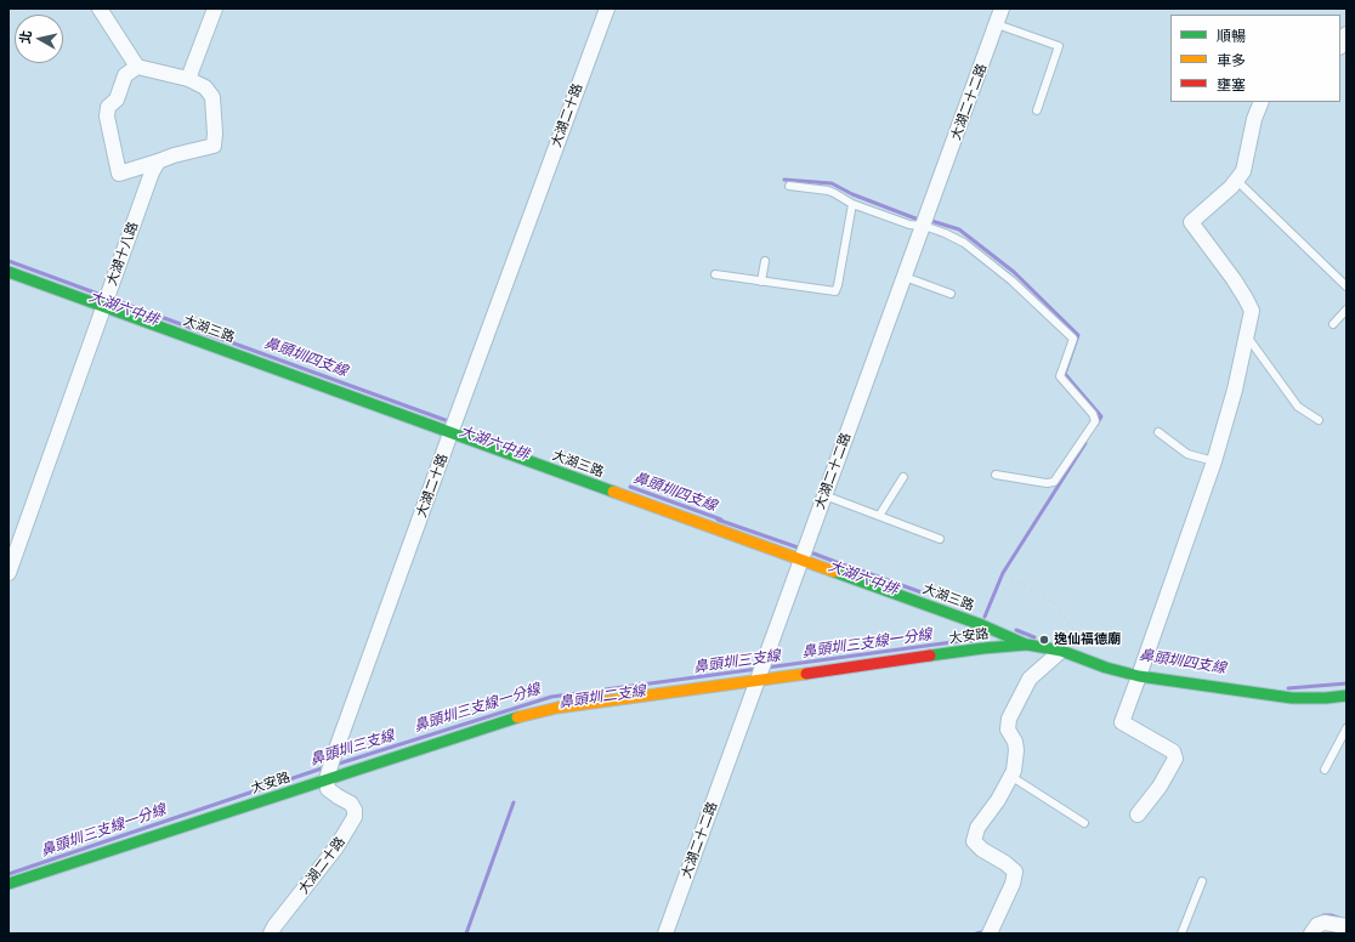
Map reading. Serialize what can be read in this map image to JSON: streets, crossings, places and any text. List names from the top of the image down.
{
  "streets": {
    "street": [
      "大湖二十二路",
      "大湖二十路",
      "大湖十八路",
      "大湖三路",
      "大安路"
    ]
  },
  "crossings": [
    ["大湖二十二路", "大湖三路"],
    ["大湖二十二路", "大安路"],
    ["大湖二十路", "大湖三路"],
    ["大湖二十路", "大安路"],
    ["大湖十八路", "大湖三路"],
    ["大湖三路", "大安路"]
  ],
  "water": [
    "大湖六中排",
    "鼻頭圳四支線",
    "鼻頭圳三支線一分線",
    "鼻頭圳三支線",
    "鼻頭圳二支線"
  ],
  "places": ["逸仙福德廟"],
  "legend": ["順暢", "車多", "壅塞"],
  "north": "left"
}
